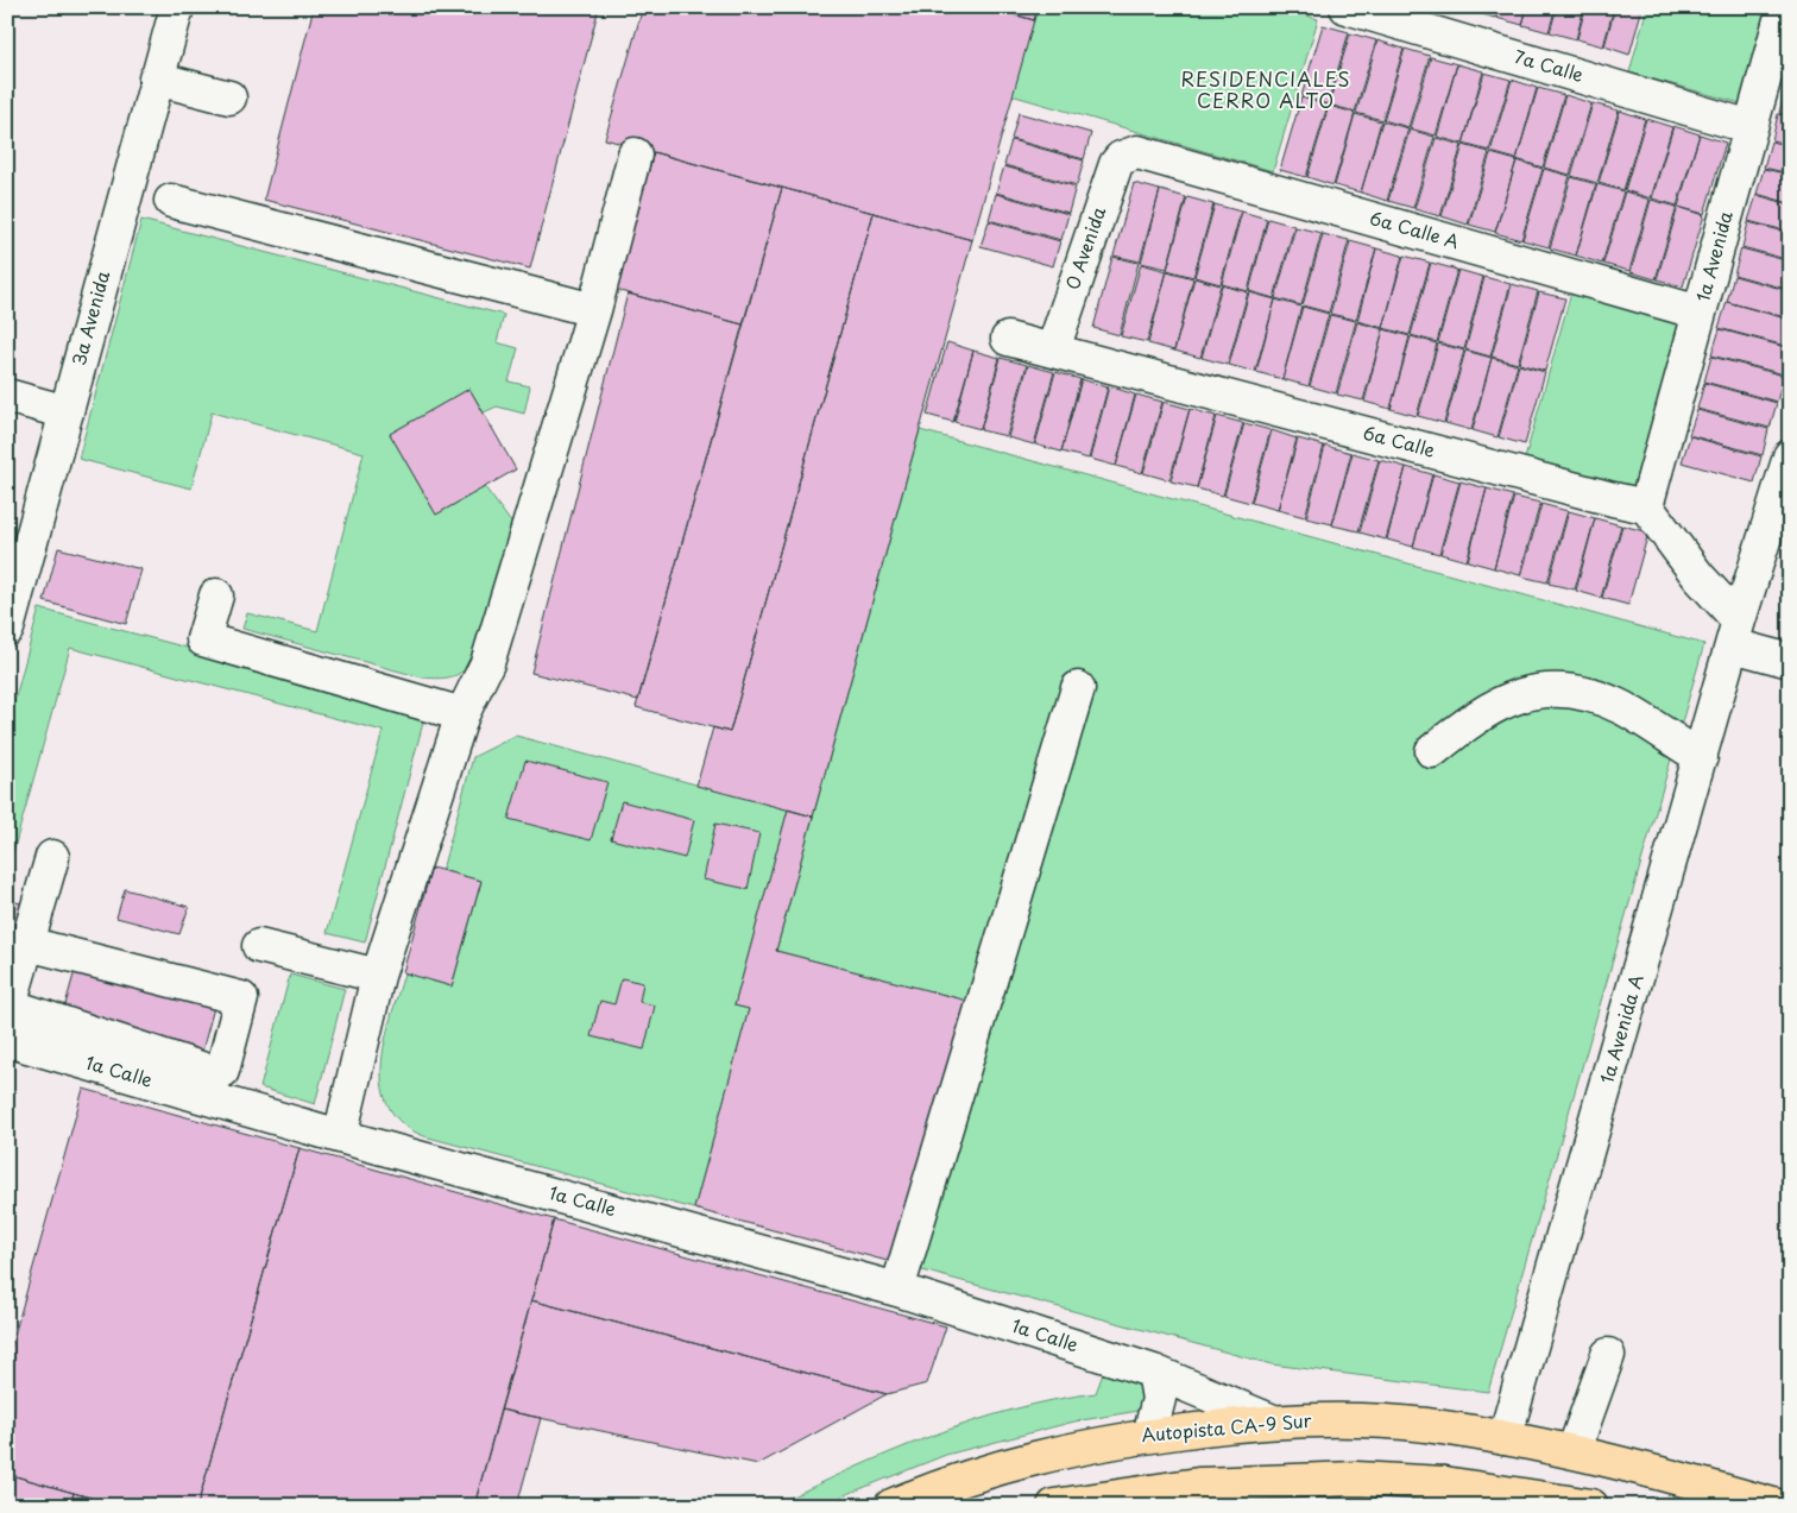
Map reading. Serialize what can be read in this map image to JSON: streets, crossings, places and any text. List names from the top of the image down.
{
  "streets": {
    "highway": ["Autopista CA-9 Sur"],
    "street": [
      "7a Calle",
      "6a Calle A",
      "0 Avenida",
      "1a Avenida",
      "3a Avenida",
      "6a Calle",
      "1a Avenida A",
      "1a Calle"
    ]
  },
  "crossings": [
    ["7a Calle", "1a Avenida"],
    ["6a Calle A", "0 Avenida"],
    ["6a Calle A", "1a Avenida"],
    ["0 Avenida", "6a Calle"],
    ["1a Avenida", "6a Calle"],
    ["1a Avenida A", "Autopista CA-9 Sur"],
    ["1a Calle", "Autopista CA-9 Sur"]
  ],
  "districts": ["RESIDENCIALES CERRO ALTO"]
}
